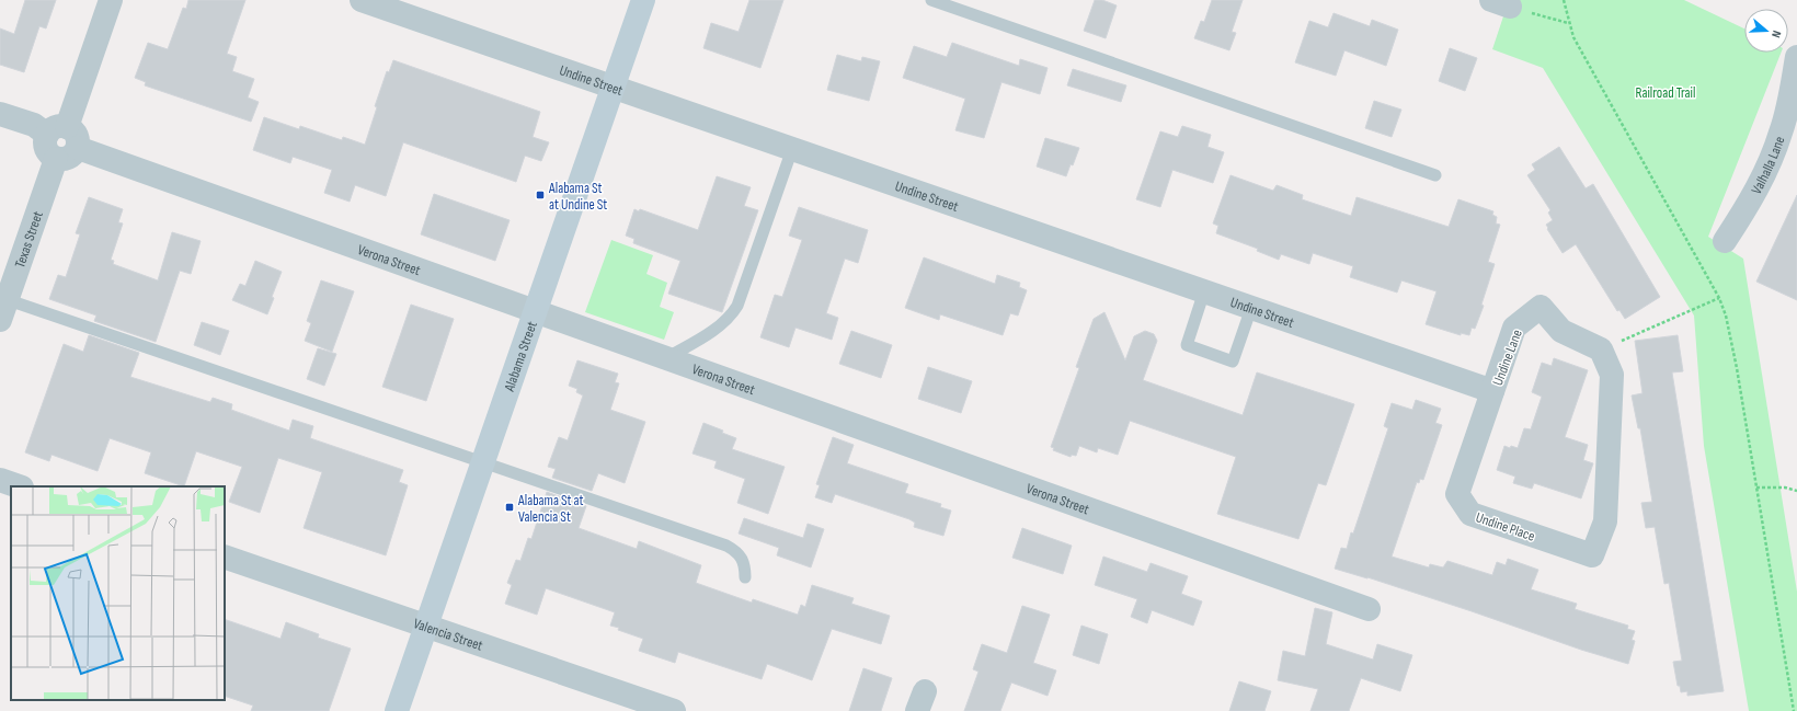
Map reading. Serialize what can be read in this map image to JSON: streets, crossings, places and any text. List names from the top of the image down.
{
  "streets": {
    "main road": ["Alabama Street"],
    "street": [
      "Undine Street",
      "Valhalla Lane",
      "Texas Street",
      "Verona Street",
      "Undine Lane",
      "Undine Place",
      "Valencia Street"
    ]
  },
  "crossings": [
    ["Undine Street", "Alabama Street"],
    ["Undine Street", "Undine Lane"],
    ["Undine Street", "Undine Place"],
    ["Texas Street", "Verona Street"],
    ["Verona Street", "Alabama Street"],
    ["Alabama Street", "Valencia Street"],
    ["Undine Lane", "Undine Place"]
  ],
  "parks": ["Railroad Trail"],
  "places": {
    "transit": ["Alabama St at Undine St", "Alabama St at Valencia St"]
  },
  "north": "right"
}
